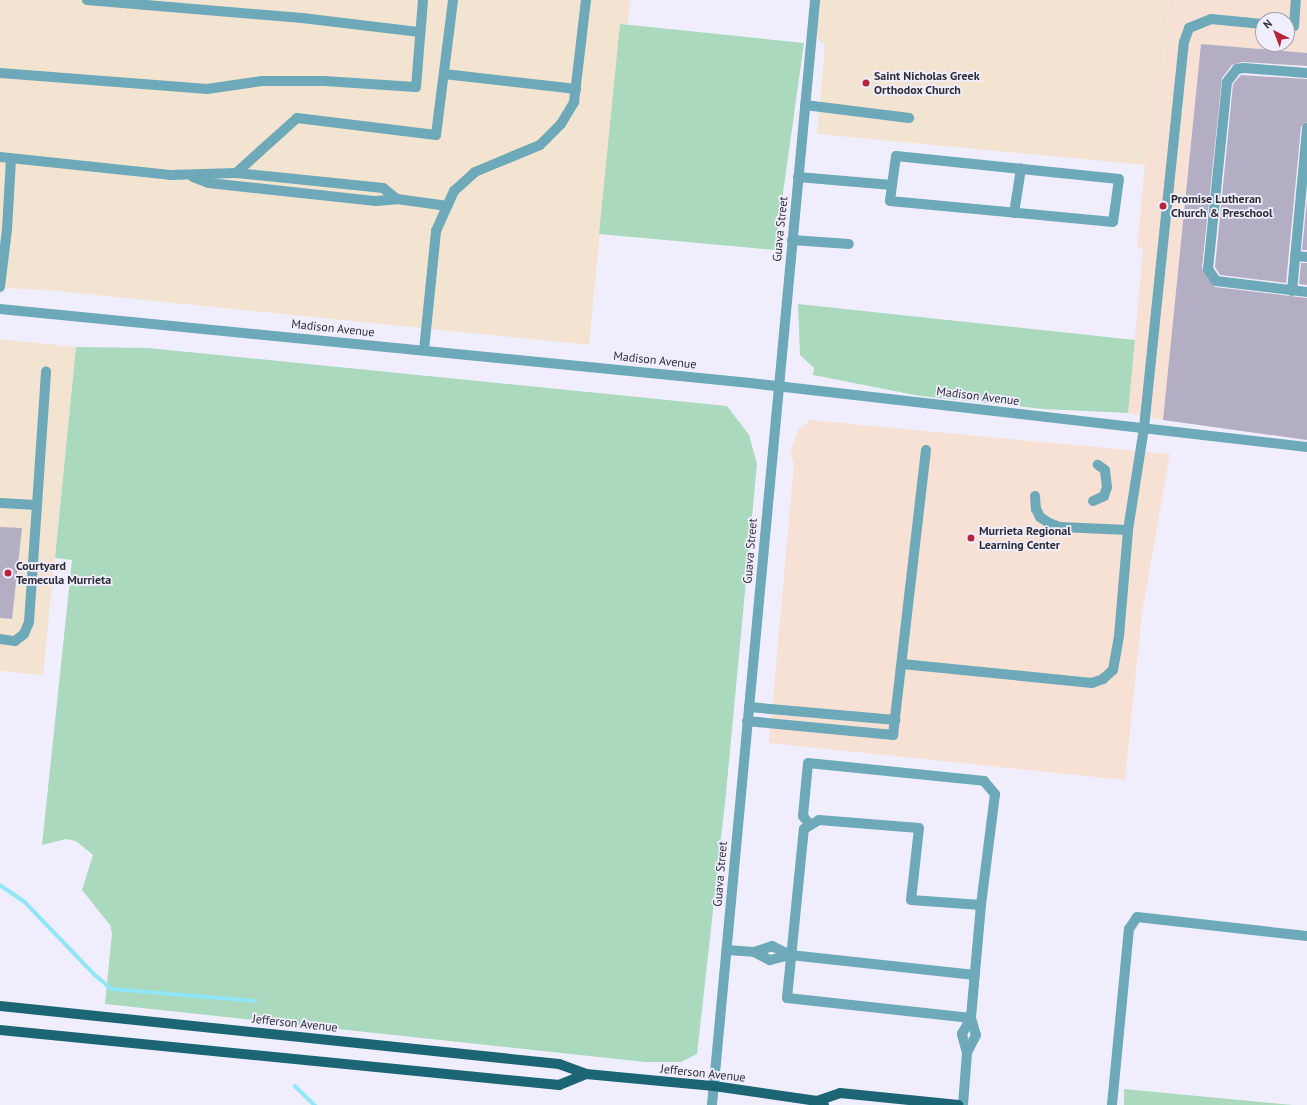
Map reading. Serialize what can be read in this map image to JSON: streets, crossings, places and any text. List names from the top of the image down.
{
  "streets": {
    "main road": ["Jefferson Avenue"],
    "street": ["Guava Street", "Madison Avenue"]
  },
  "crossings": [
    ["Guava Street", "Madison Avenue"],
    ["Guava Street", "Jefferson Avenue"]
  ],
  "places": [
    "Saint Nicholas Greek Orthodox Church",
    "Promise Lutheran Church & Preschool",
    "Murrieta Regional Learning Center",
    "Courtyard Temecula Murrieta"
  ],
  "north": "top left"
}
